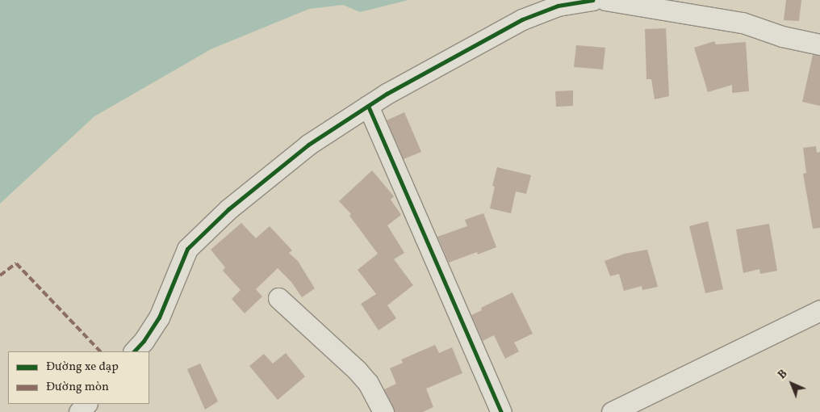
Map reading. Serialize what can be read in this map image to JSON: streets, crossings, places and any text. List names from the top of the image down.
{
  "legend": ["Đường xe đạp", "Đường mòn"],
  "north": "top left"
}
